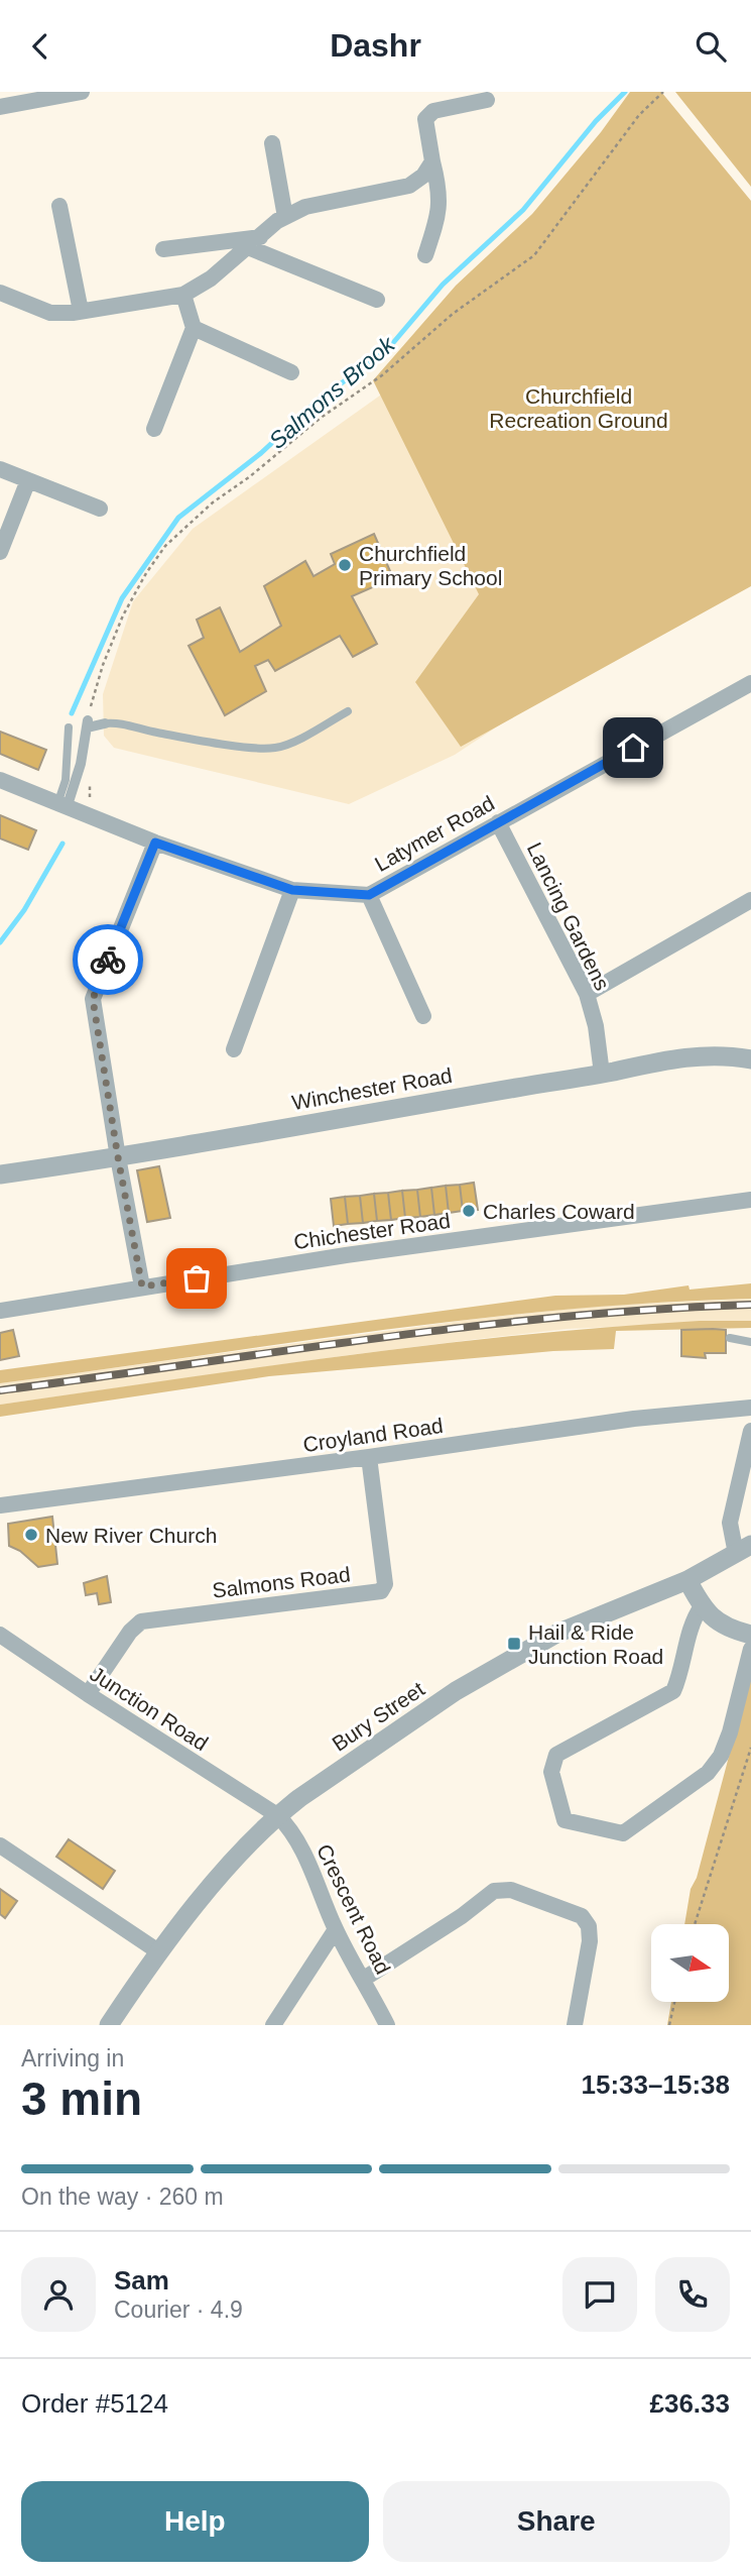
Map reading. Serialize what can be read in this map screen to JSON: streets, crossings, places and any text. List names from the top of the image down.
{
  "streets": {
    "street": [
      "Latymer Road",
      "Lancing Gardens",
      "Winchester Road",
      "Chichester Road",
      "Croyland Road",
      "Salmons Road",
      "Junction Road",
      "Bury Street",
      "Crescent Road"
    ]
  },
  "crossings": [
    ["Latymer Road", "Lancing Gardens"],
    ["Lancing Gardens", "Winchester Road"],
    ["Croyland Road", "Salmons Road"],
    ["Salmons Road", "Junction Road"],
    ["Junction Road", "Bury Street"],
    ["Junction Road", "Crescent Road"],
    ["Bury Street", "Crescent Road"]
  ],
  "water": ["Salmons Brook"],
  "parks": ["Churchfield Recreation Ground"],
  "places": {
    "other": ["Churchfield Primary School", "Charles Coward", "New River Church"],
    "transit": ["Hail & Ride Junction Road"]
  },
  "north": "right",
  "page": {
    "header": "Dashr",
    "heading": ["3 min", "Arriving in", "15:33–15:38"],
    "panel": [
      "Sam",
      "Courier · 4.9",
      "Order #5124",
      "£36.33"
    ],
    "bar": "On the way · 260 m",
    "buttons": ["Help", "Share"]
  }
}
